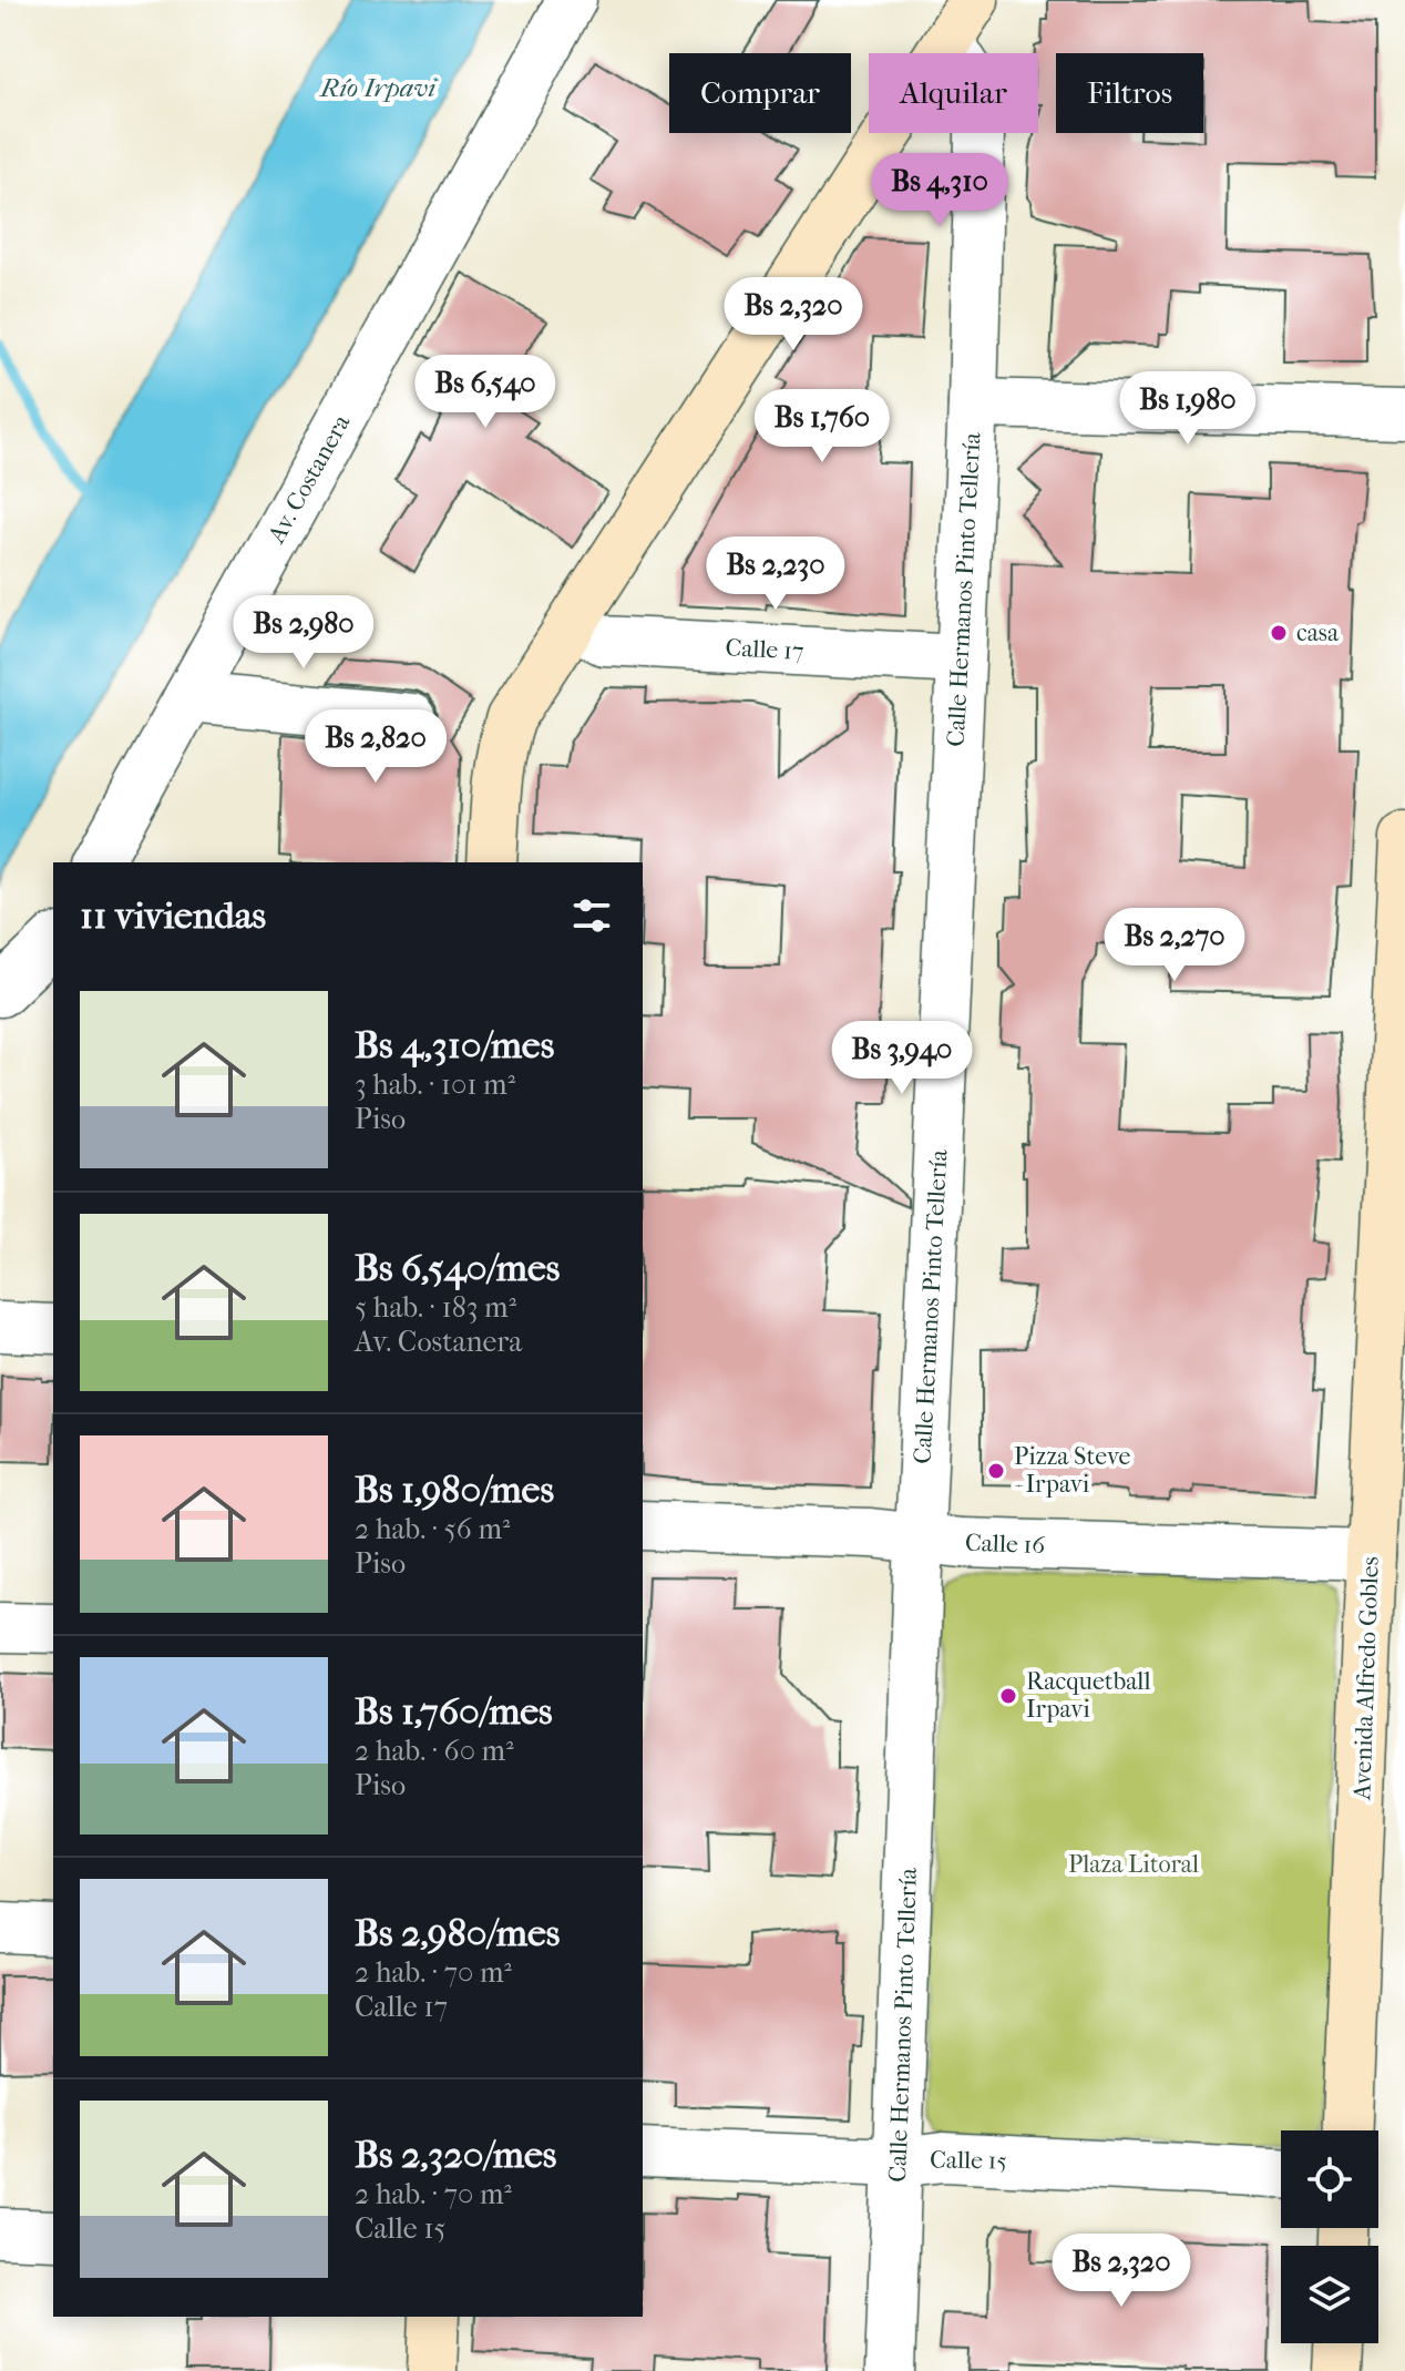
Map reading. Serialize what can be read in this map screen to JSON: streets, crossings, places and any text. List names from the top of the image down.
{
  "streets": {
    "main road": ["Avenida Alfredo Gobles"],
    "street": [
      "Av. Costanera",
      "Calle Hermanos Pinto Tellería",
      "Calle 17",
      "Calle 16",
      "Calle 15"
    ]
  },
  "crossings": [
    ["Calle Hermanos Pinto Tellería", "Calle 17"],
    ["Calle Hermanos Pinto Tellería", "Calle 16"],
    ["Calle Hermanos Pinto Tellería", "Calle 15"],
    ["Calle 16", "Avenida Alfredo Gobles"]
  ],
  "water": ["Río Irpavi"],
  "parks": ["Plaza Litoral"],
  "places": ["casa", "Pizza Steve - Irpavi", "Racquetball Irpavi"],
  "page": {
    "chip": ["Comprar", "Alquilar", "Filtros"],
    "price": [
      "Bs 4,310",
      "Bs 2,320",
      "Bs 6,540",
      "Bs 1,980",
      "Bs 1,760",
      "Bs 2,230",
      "Bs 2,980",
      "Bs 2,820",
      "Bs 2,270",
      "Bs 3,940",
      "Bs 2,320"
    ],
    "heading": "11 viviendas",
    "list": [
      {
        "name": "Bs 4,310/mes",
        "note": "3 hab. · 101 m² · Piso"
      },
      {
        "name": "Bs 6,540/mes",
        "note": "5 hab. · 183 m² · Av. Costanera"
      },
      {
        "name": "Bs 1,980/mes",
        "note": "2 hab. · 56 m² · Piso"
      },
      {
        "name": "Bs 1,760/mes",
        "note": "2 hab. · 60 m² · Piso"
      },
      {
        "name": "Bs 2,980/mes",
        "note": "2 hab. · 70 m² · Calle 17"
      },
      {
        "name": "Bs 2,320/mes",
        "note": "2 hab. · 70 m² · Calle 15"
      }
    ]
  }
}
